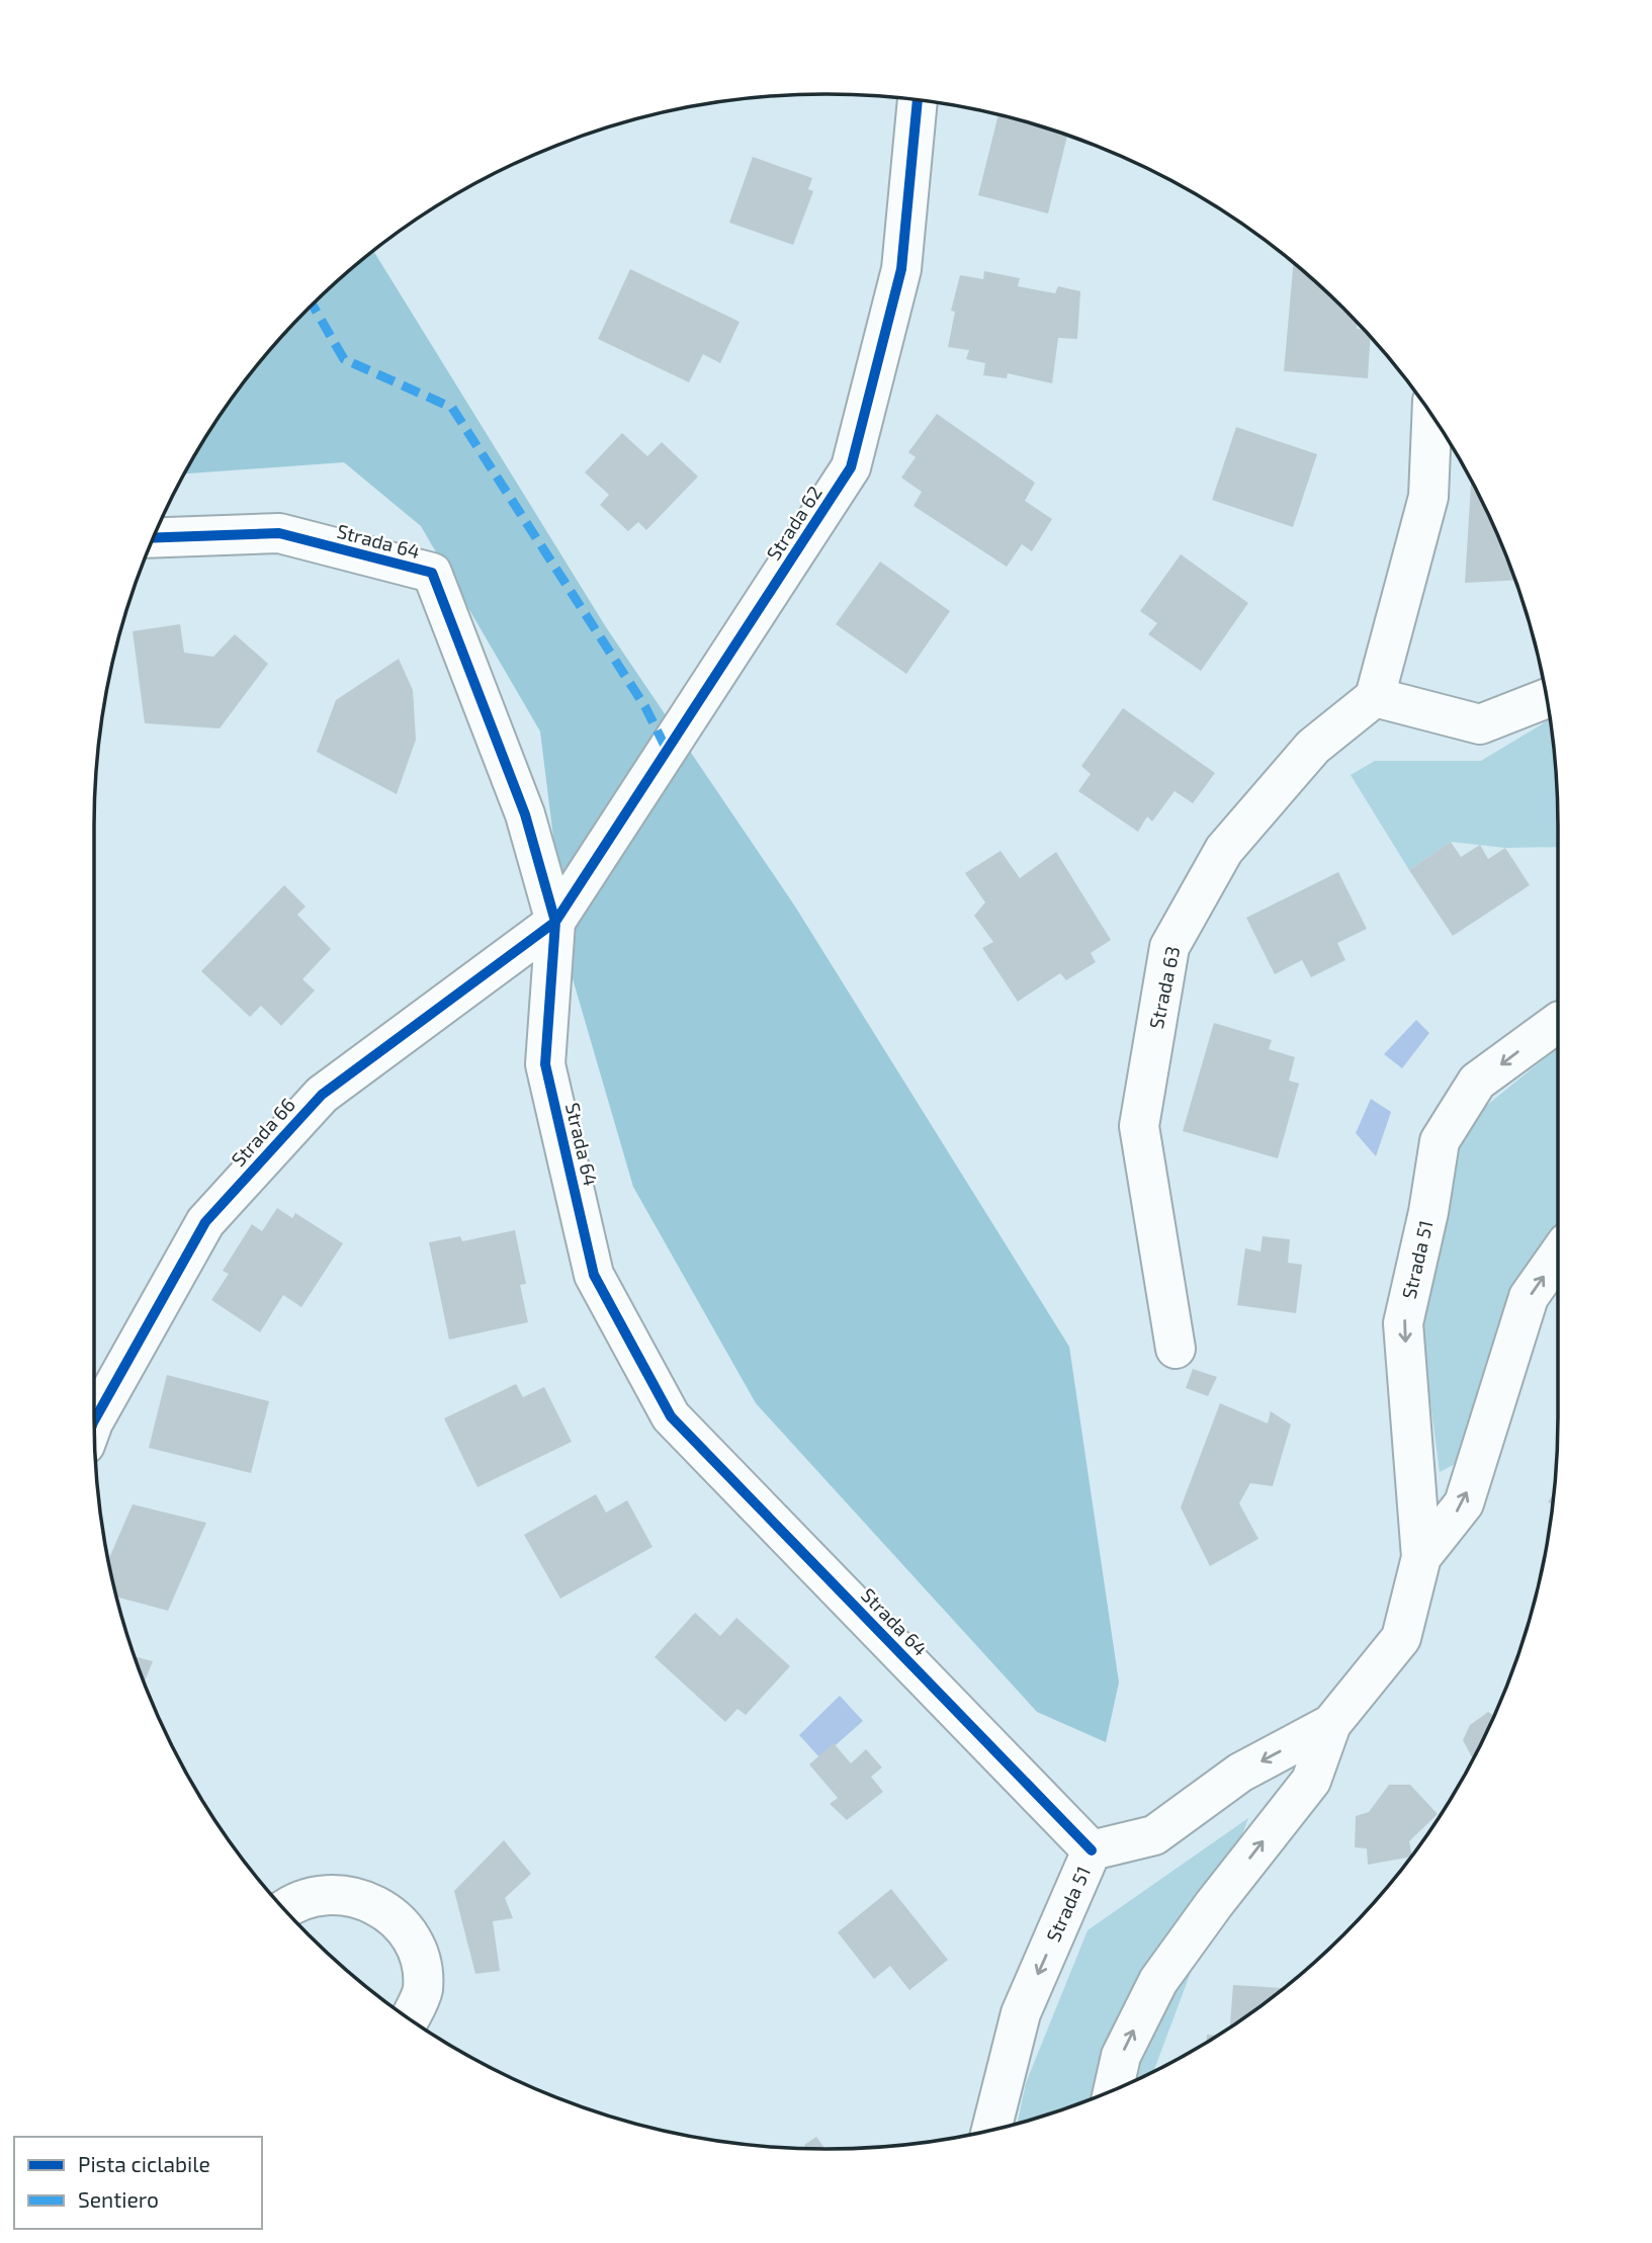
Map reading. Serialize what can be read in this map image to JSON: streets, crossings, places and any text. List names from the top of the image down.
{
  "streets": {
    "street": [
      "Strada 62",
      "Strada 64",
      "Strada 63",
      "Strada 66",
      "Strada 51"
    ]
  },
  "crossings": [
    ["Strada 62", "Strada 64"],
    ["Strada 62", "Strada 66"],
    ["Strada 64", "Strada 66"],
    ["Strada 64", "Strada 51"]
  ],
  "legend": ["Pista ciclabile", "Sentiero"]
}
